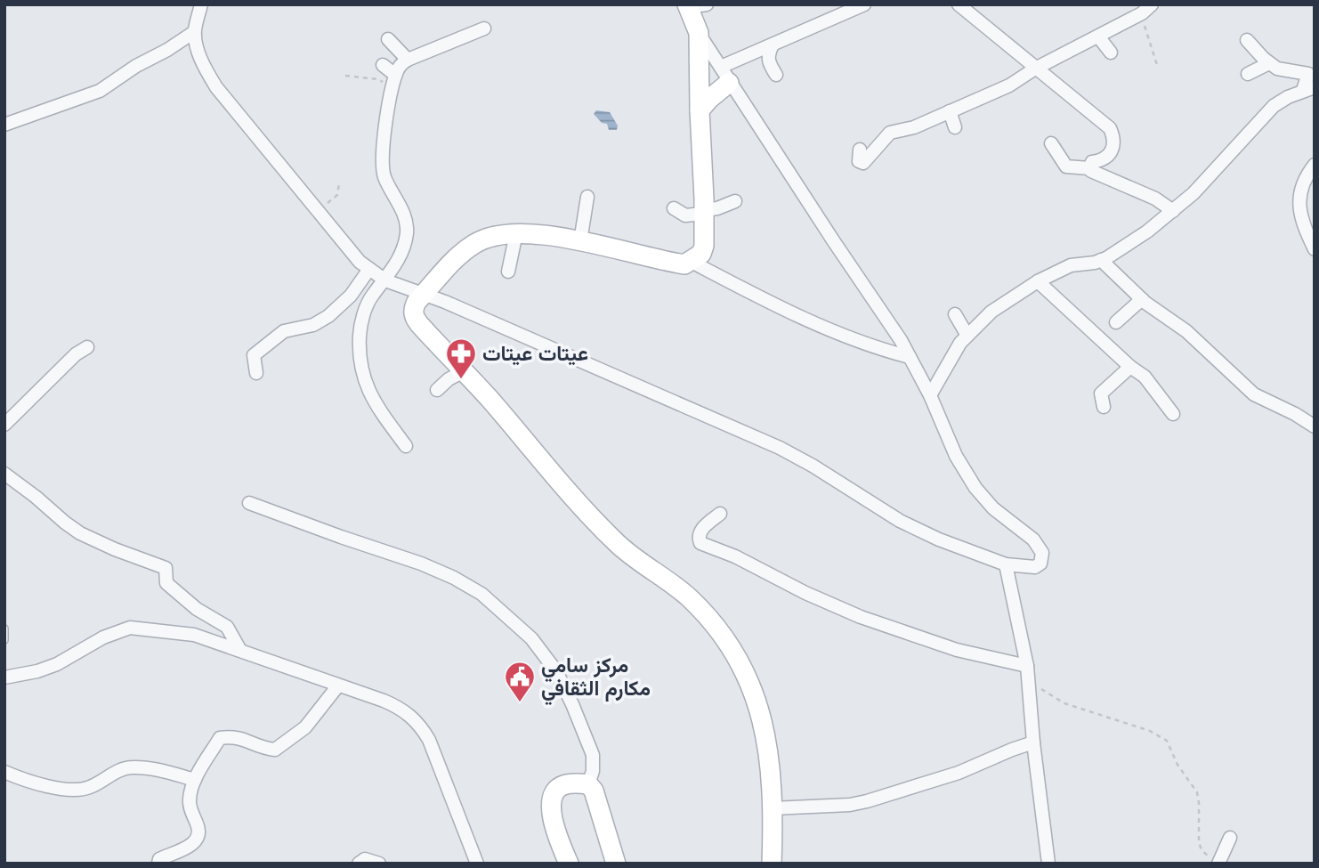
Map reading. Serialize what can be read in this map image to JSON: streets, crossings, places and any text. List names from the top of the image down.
{
  "places": {
    "pharmacy": ["عيتات عيتات"],
    "public building": ["مركز سامي مكارم الثقافي"]
  }
}
